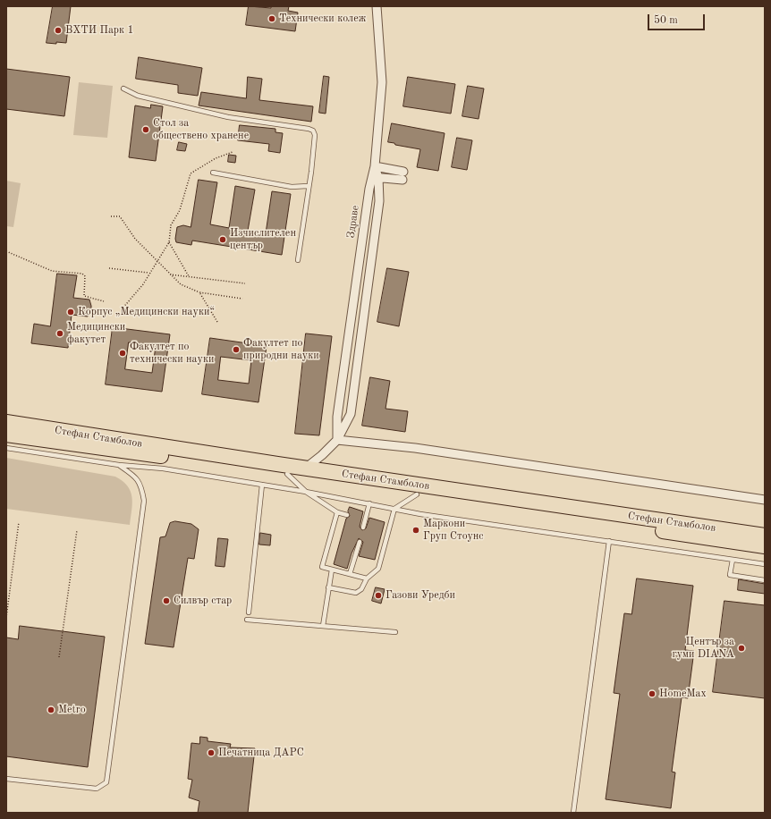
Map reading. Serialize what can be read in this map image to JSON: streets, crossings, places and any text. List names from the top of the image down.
{
  "streets": {
    "highway": ["Стефан Стамболов"],
    "street": ["Здраве"]
  },
  "places": [
    "Технически колеж",
    "ВХТИ Парк 1",
    "Стол за обществено хранене",
    "Изчислителен център",
    "Корпус „Медицински науки“",
    "Медицински факутет",
    "Факултет по природни науки",
    "Факултет по технически науки",
    "Маркони Груп Стоунс",
    "Газови Уредби",
    "Силвър стар",
    "Център за гуми DIANA",
    "HomeMax",
    "Metro",
    "Печатница ДАРС"
  ],
  "scale_bar": "50 m"
}
